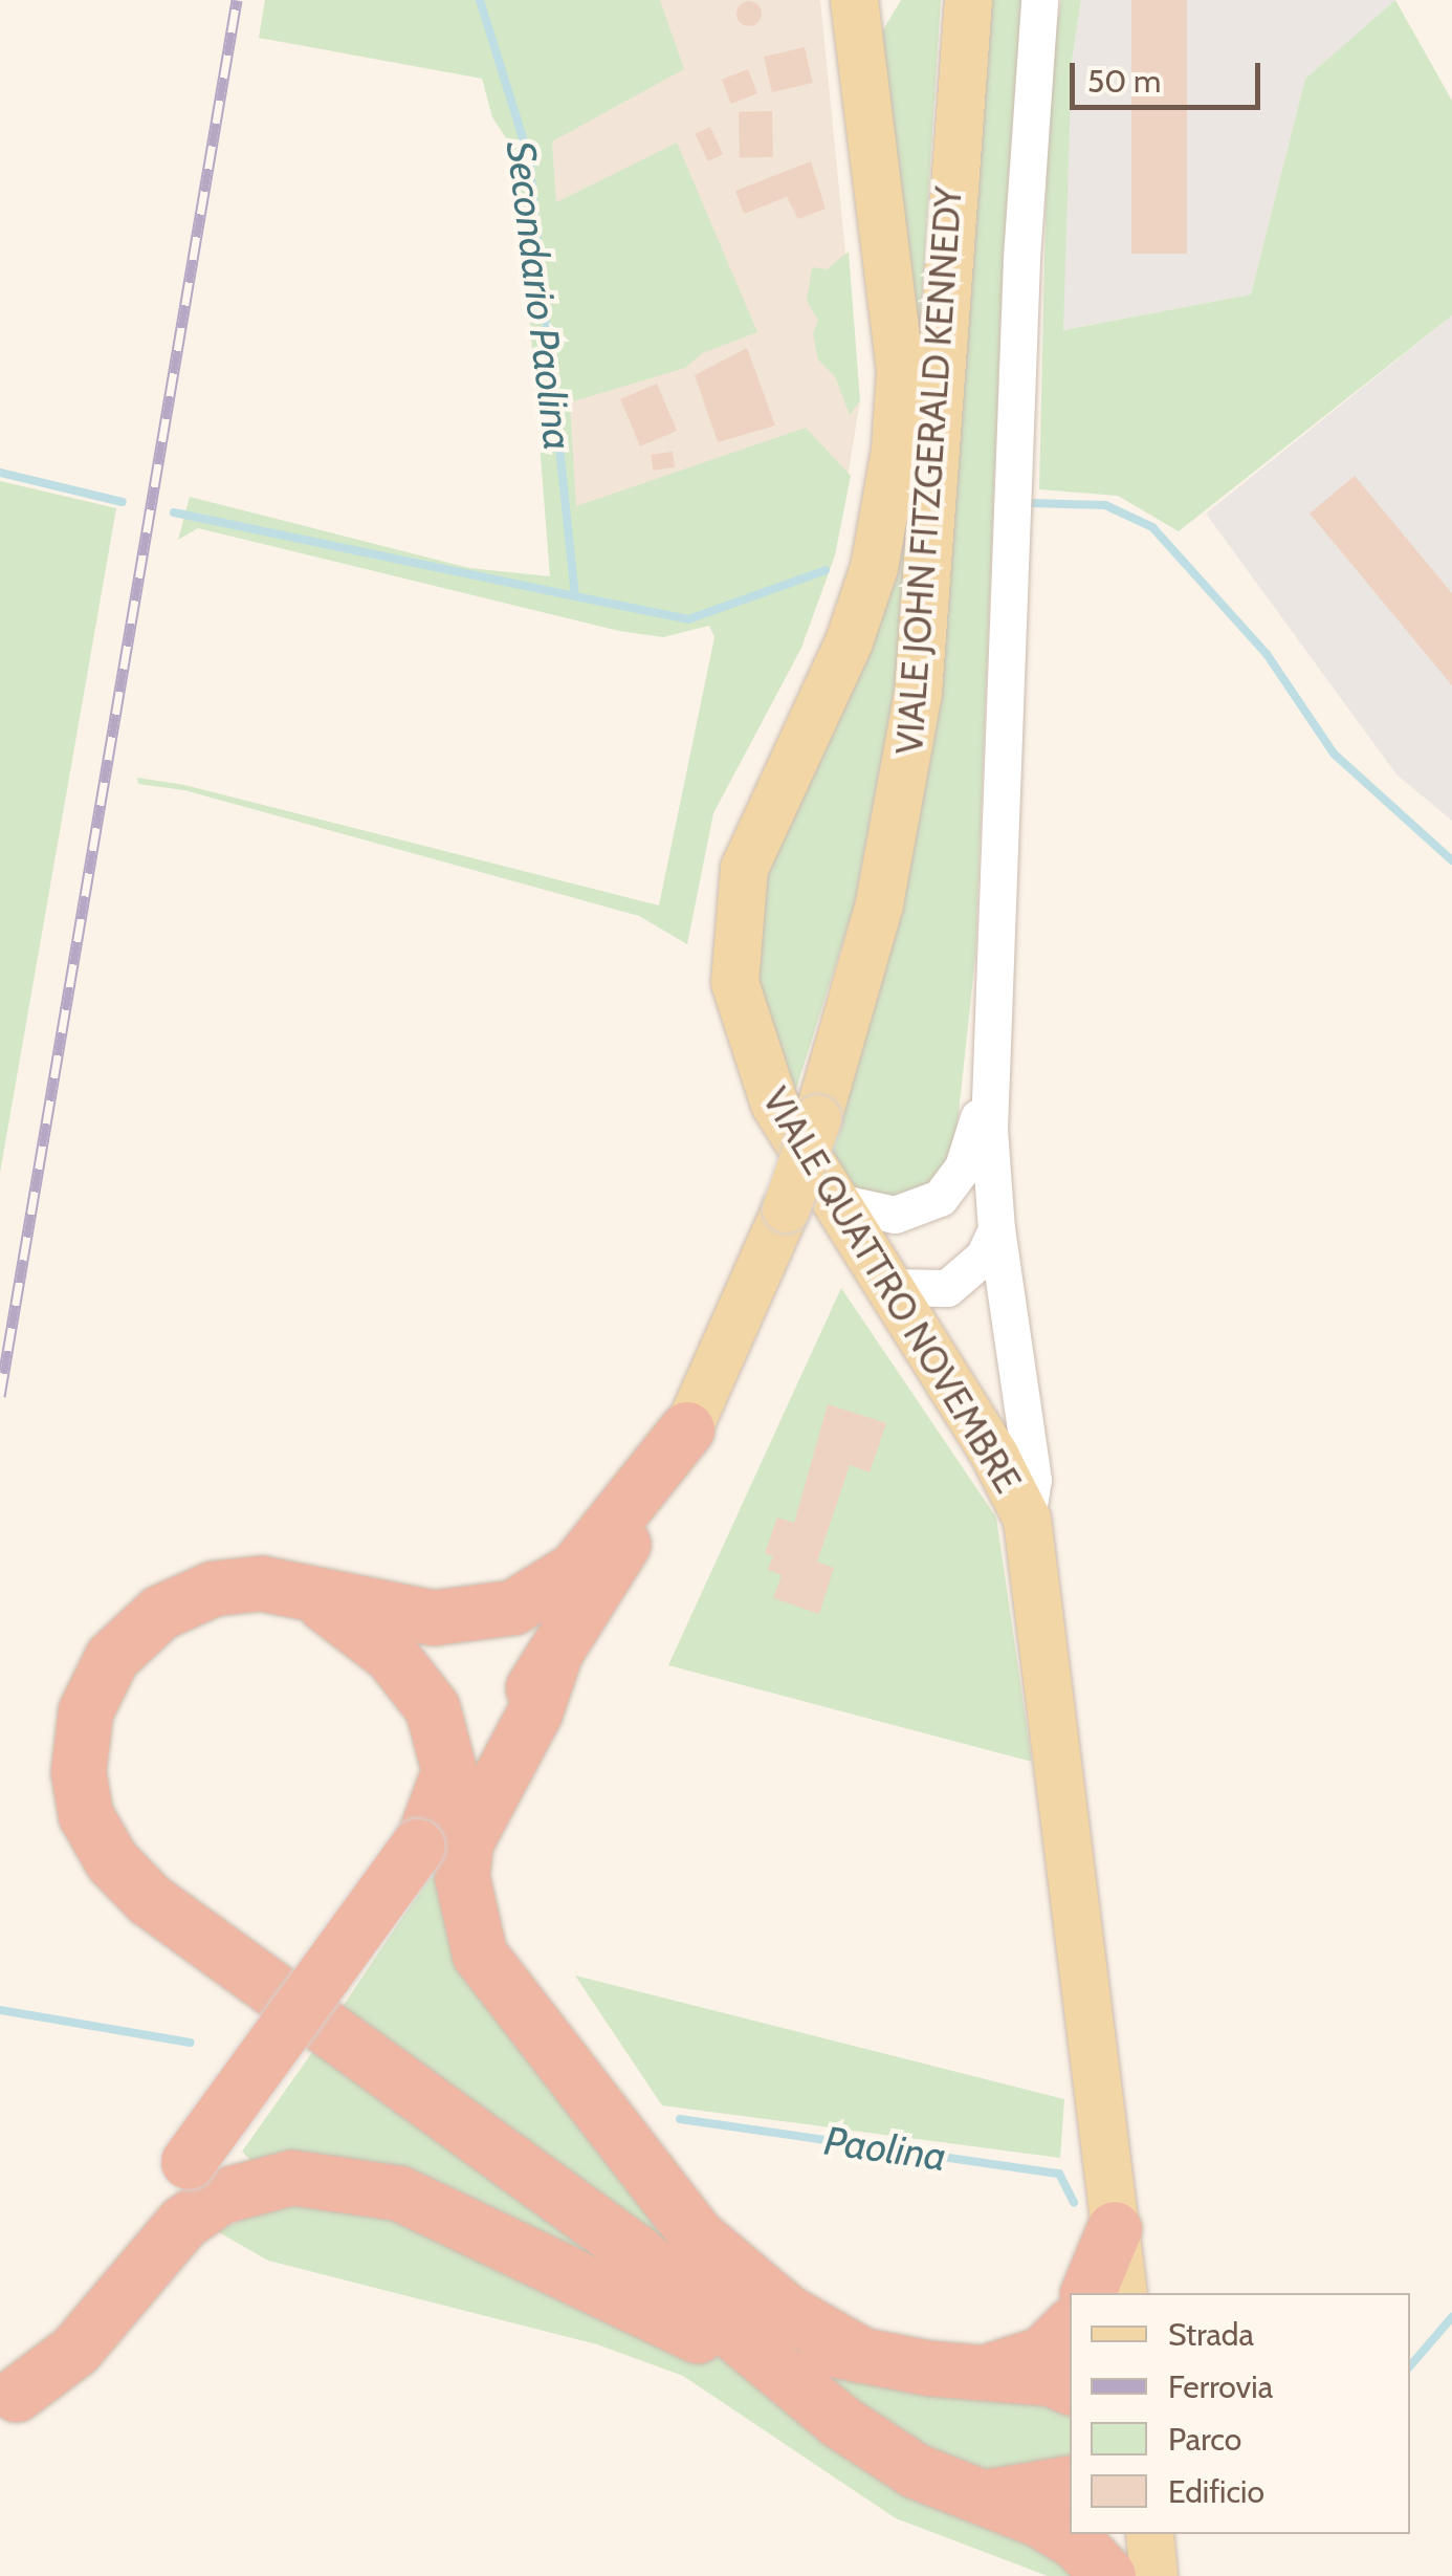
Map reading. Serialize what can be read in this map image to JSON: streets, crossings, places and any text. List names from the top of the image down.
{
  "streets": {
    "main road": ["VIALE JOHN FITZGERALD KENNEDY", "VIALE QUATTRO NOVEMBRE"]
  },
  "water": ["Secondario Paolina", "Paolina"],
  "legend": [
    "Strada",
    "Ferrovia",
    "Parco",
    "Edificio"
  ],
  "scale_bar": "50 m"
}
